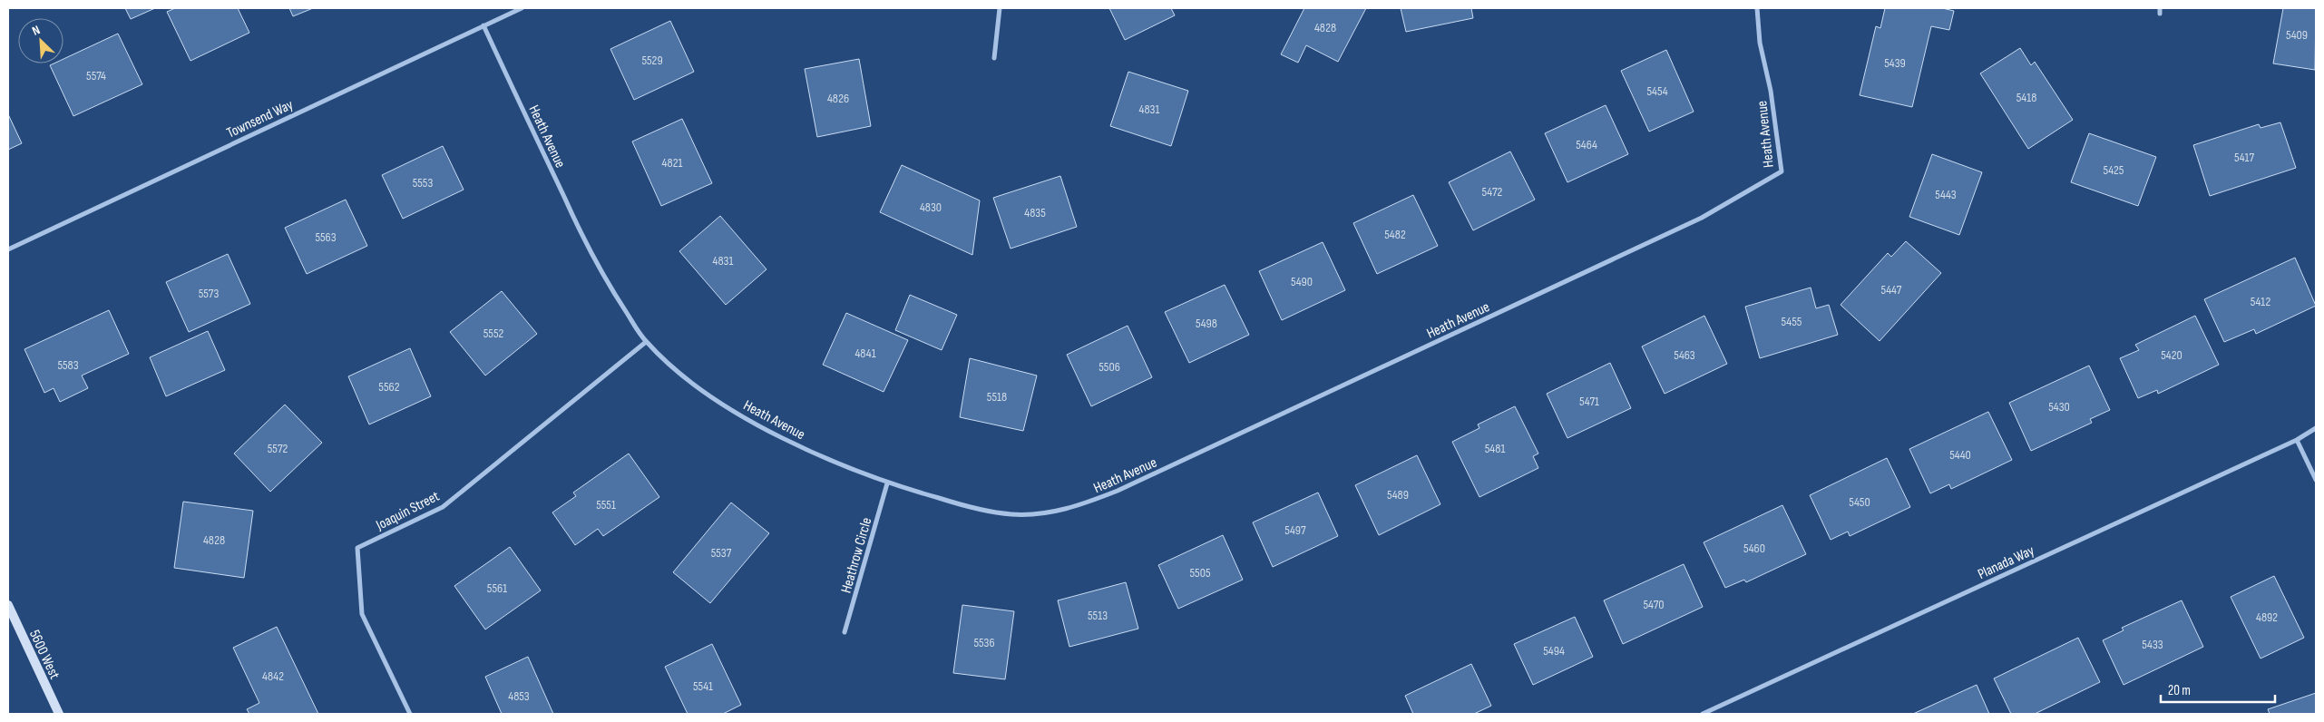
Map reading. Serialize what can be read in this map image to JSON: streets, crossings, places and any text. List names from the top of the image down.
{
  "streets": {
    "main road": ["5600 West"],
    "street": [
      "Townsend Way",
      "Heath Avenue",
      "Joaquin Street",
      "Heathrow Circle",
      "Planada Way"
    ]
  },
  "crossings": [
    ["Townsend Way", "Heath Avenue"],
    ["Heath Avenue", "Joaquin Street"],
    ["Heath Avenue", "Heathrow Circle"]
  ],
  "house_numbers": [
    "4828",
    "5409",
    "5529",
    "5439",
    "5574",
    "5454",
    "5418",
    "4826",
    "4831",
    "5464",
    "5417",
    "4821",
    "5425",
    "5553",
    "5472",
    "5443",
    "4830",
    "4835",
    "5482",
    "5563",
    "4831",
    "5490",
    "5447",
    "5573",
    "5412",
    "5455",
    "5498",
    "5552",
    "4841",
    "5463",
    "5420",
    "5583",
    "5506",
    "5562",
    "5518",
    "5471",
    "5430",
    "5572",
    "5481",
    "5440",
    "5489",
    "5450",
    "5551",
    "5497",
    "4828",
    "5460",
    "5537",
    "5505",
    "5561",
    "5470",
    "5513",
    "4892",
    "5536",
    "5433",
    "5494",
    "4842",
    "5541",
    "4853"
  ],
  "scale_bar": "20 m",
  "north": "top left"
}
